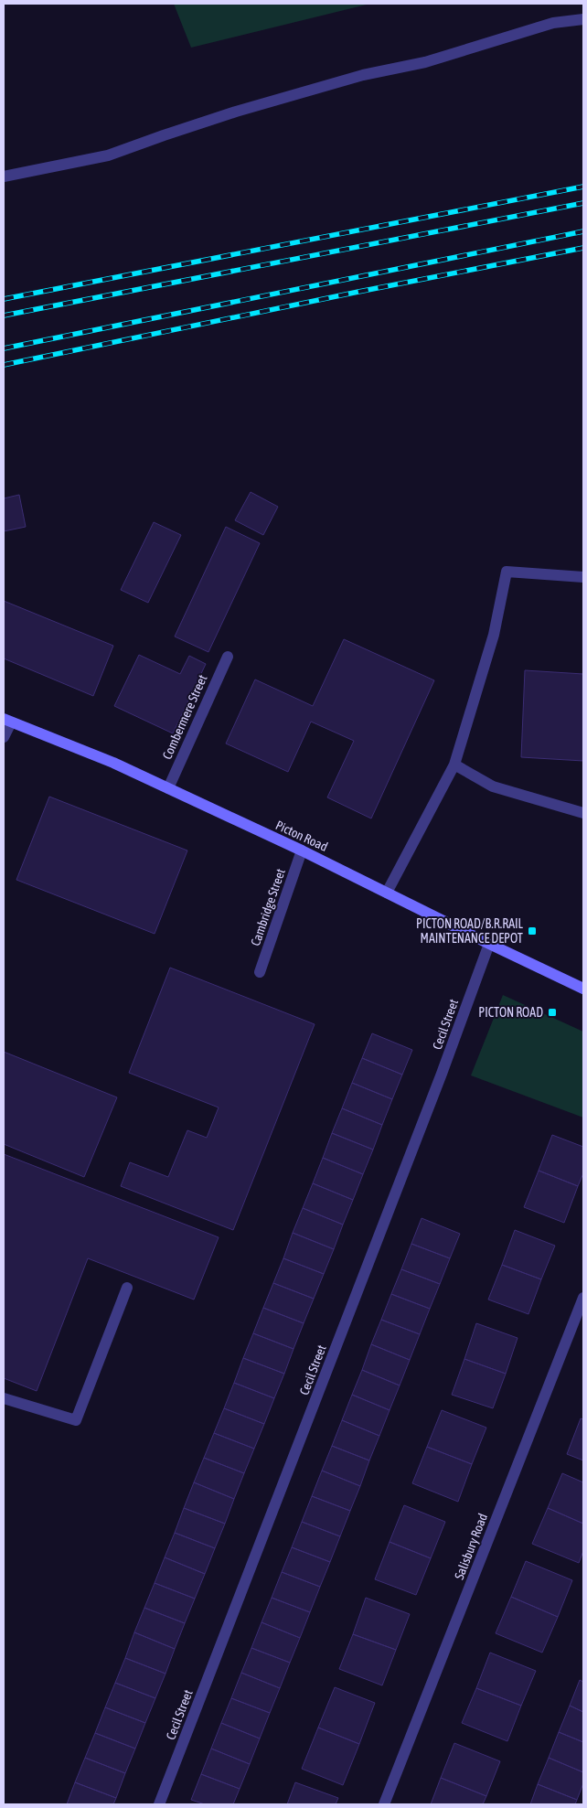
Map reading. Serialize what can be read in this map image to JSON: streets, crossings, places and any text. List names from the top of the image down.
{
  "streets": {
    "main road": ["Picton Road"],
    "street": [
      "Combermere Street",
      "Cambridge Street",
      "Cecil Street",
      "Salisbury Road"
    ]
  },
  "crossings": [
    ["Combermere Street", "Picton Road"],
    ["Picton Road", "Cambridge Street"],
    ["Picton Road", "Cecil Street"]
  ],
  "places": {
    "transit": ["PICTON ROAD/B.R.RAIL MAINTENANCE DEPOT", "PICTON ROAD"]
  }
}
